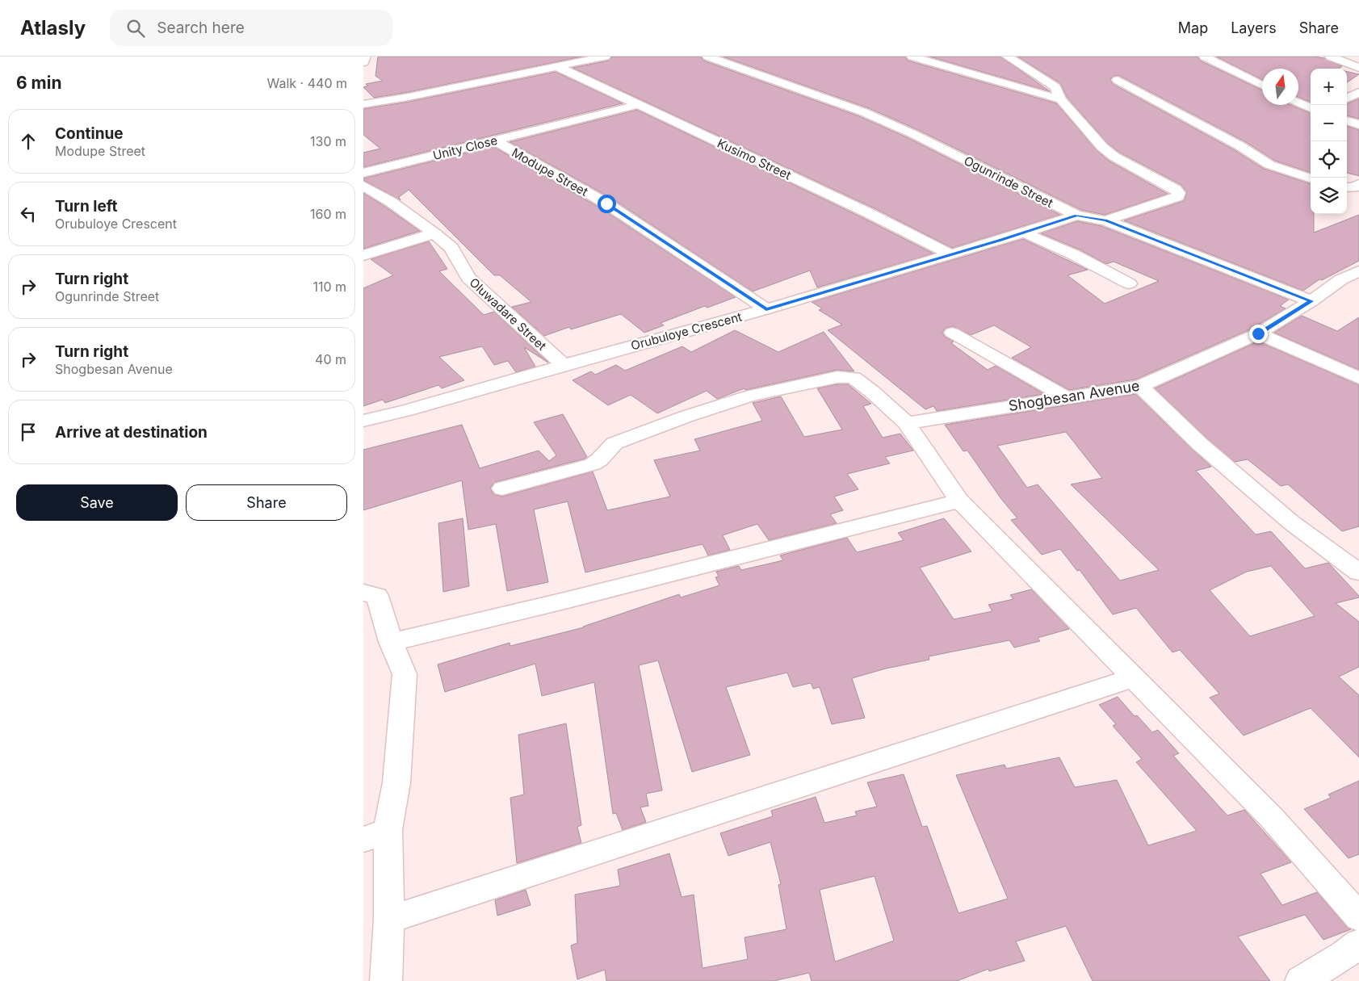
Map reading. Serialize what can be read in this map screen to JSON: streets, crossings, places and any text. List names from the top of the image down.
{
  "streets": {
    "street": [
      "Unity Close",
      "Kusimo Street",
      "Modupe Street",
      "Ogunrinde Street",
      "Oluwadare Street",
      "Orubuloye Crescent",
      "Shogbesan Avenue"
    ]
  },
  "crossings": [
    ["Unity Close", "Kusimo Street"],
    ["Unity Close", "Modupe Street"],
    ["Kusimo Street", "Orubuloye Crescent"],
    ["Modupe Street", "Orubuloye Crescent"],
    ["Ogunrinde Street", "Orubuloye Crescent"],
    ["Ogunrinde Street", "Shogbesan Avenue"],
    ["Oluwadare Street", "Orubuloye Crescent"]
  ],
  "north": "top",
  "page": {
    "header": "Atlasly",
    "search": "Search here",
    "nav": ["Map", "Layers", "Share"],
    "heading": ["6 min", "Walk · 440 m"],
    "map_buttons": ["+", "−"],
    "list": [
      ["Continue", "Modupe Street", "130 m"],
      ["Turn left", "Orubuloye Crescent", "160 m"],
      ["Turn right", "Ogunrinde Street", "110 m"],
      ["Turn right", "Shogbesan Avenue", "40 m"],
      "Arrive at destination"
    ],
    "buttons": ["Save", "Share"]
  }
}
